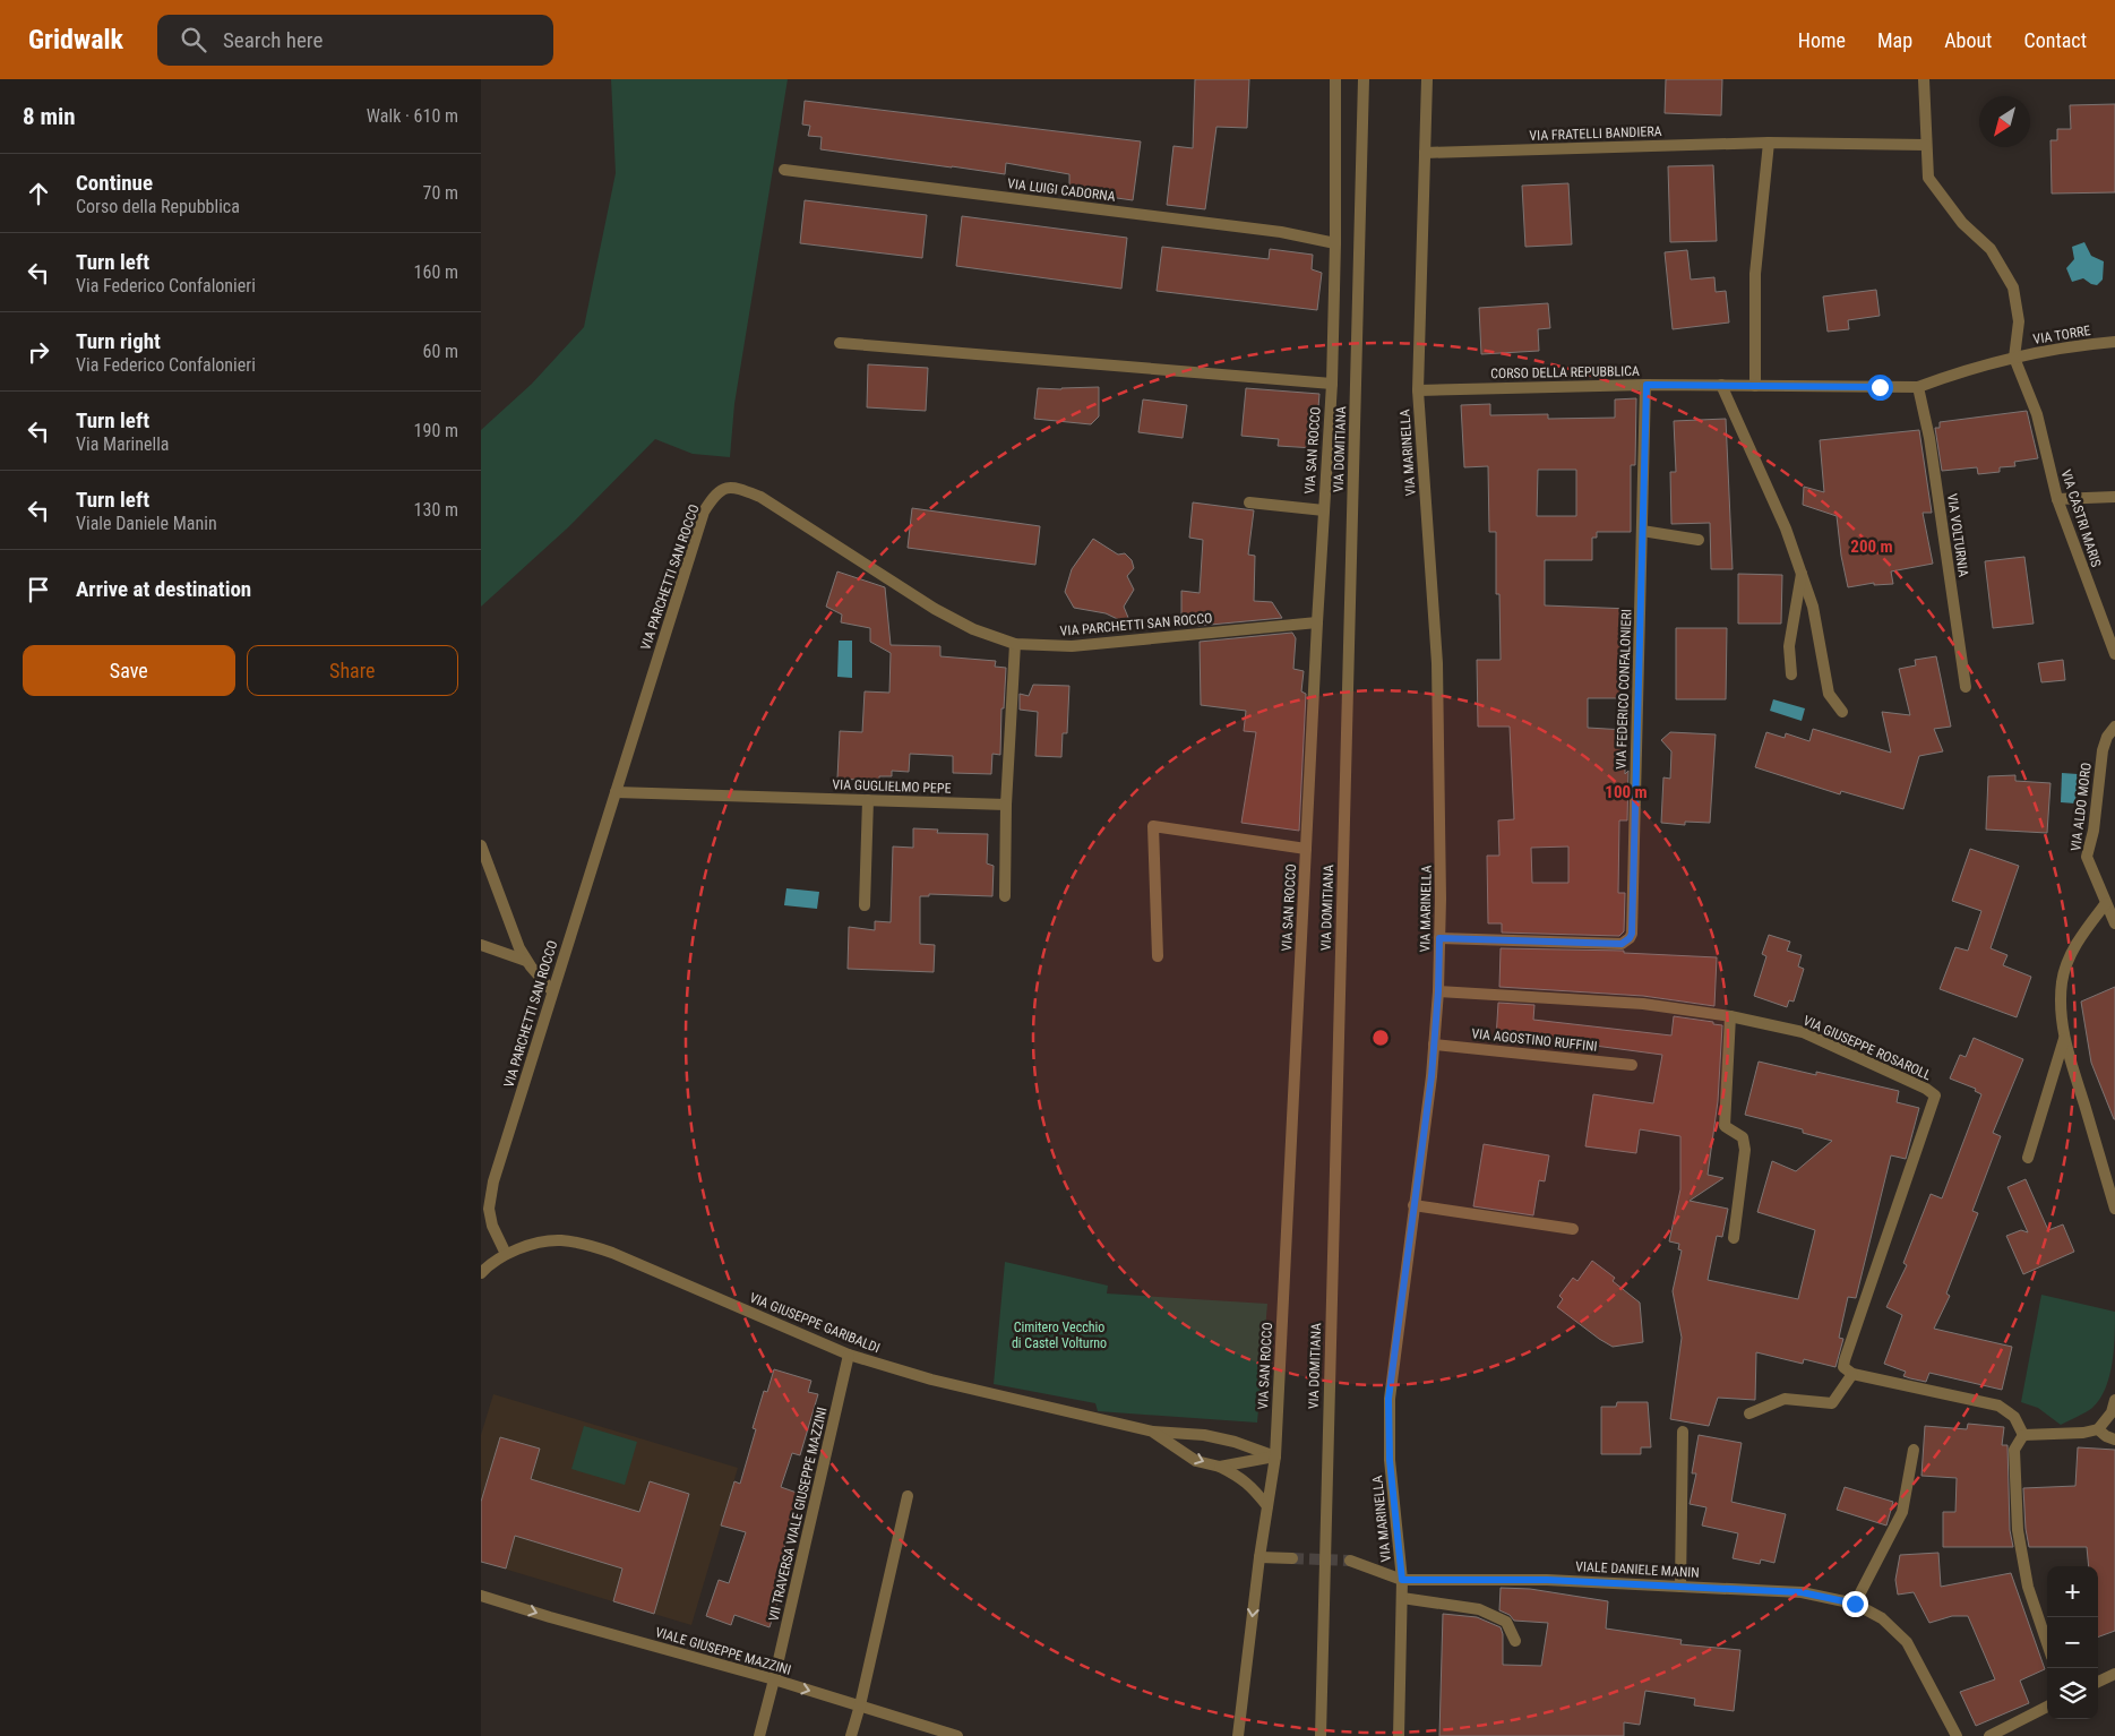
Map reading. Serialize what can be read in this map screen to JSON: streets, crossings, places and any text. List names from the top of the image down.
{
  "streets": {
    "street": [
      "VIA FRATELLI BANDIERA",
      "VIA LUIGI CADORNA",
      "VIA TORRE",
      "CORSO DELLA REPUBBLICA",
      "VIA DOMITIANA",
      "VIA SAN ROCCO",
      "VIA MARINELLA",
      "VIA CASTRI MARIS",
      "VIA VOLTURNIA",
      "VIA PARCHETTI SAN ROCCO",
      "VIA FEDERICO CONFALONIERI",
      "VIA GUGLIELMO PEPE",
      "VIA ALDO MORO",
      "VIA AGOSTINO RUFFINI",
      "VIA GIUSEPPE ROSAROLL",
      "VIA GIUSEPPE GARIBALDI",
      "VII TRAVERSA VIALE GIUSEPPE MAZZINI",
      "VIALE DANIELE MANIN",
      "VIALE GIUSEPPE MAZZINI"
    ]
  },
  "crossings": [
    ["VIA FRATELLI BANDIERA", "VIA MARINELLA"],
    ["VIA LUIGI CADORNA", "VIA SAN ROCCO"],
    ["VIA TORRE", "CORSO DELLA REPUBBLICA"],
    ["VIA TORRE", "VIA CASTRI MARIS"],
    ["CORSO DELLA REPUBBLICA", "VIA MARINELLA"],
    ["CORSO DELLA REPUBBLICA", "VIA CASTRI MARIS"],
    ["CORSO DELLA REPUBBLICA", "VIA VOLTURNIA"],
    ["CORSO DELLA REPUBBLICA", "VIA FEDERICO CONFALONIERI"],
    ["VIA SAN ROCCO", "VIA PARCHETTI SAN ROCCO"],
    ["VIA SAN ROCCO", "VIA GIUSEPPE GARIBALDI"],
    ["VIA MARINELLA", "VIA FEDERICO CONFALONIERI"],
    ["VIA MARINELLA", "VIA AGOSTINO RUFFINI"],
    ["VIA MARINELLA", "VIA GIUSEPPE ROSAROLL"],
    ["VIA MARINELLA", "VIALE DANIELE MANIN"],
    ["VIA PARCHETTI SAN ROCCO", "VIA GUGLIELMO PEPE"],
    ["VIA PARCHETTI SAN ROCCO", "VIA GIUSEPPE GARIBALDI"],
    ["VIA GIUSEPPE GARIBALDI", "VII TRAVERSA VIALE GIUSEPPE MAZZINI"],
    ["VII TRAVERSA VIALE GIUSEPPE MAZZINI", "VIALE GIUSEPPE MAZZINI"]
  ],
  "one_way": ["VIALE GIUSEPPE MAZZINI"],
  "parks": ["Cimitero Vecchio di Castel Volturno"],
  "north": "bottom left",
  "page": {
    "header": "Gridwalk",
    "search": "Search here",
    "nav": [
      "Home",
      "Map",
      "About",
      "Contact"
    ],
    "heading": ["8 min", "Walk · 610 m"],
    "list": [
      ["Continue", "Corso della Repubblica", "70 m"],
      ["Turn left", "Via Federico Confalonieri", "160 m"],
      ["Turn right", "Via Federico Confalonieri", "60 m"],
      ["Turn left", "Via Marinella", "190 m"],
      ["Turn left", "Viale Daniele Manin", "130 m"],
      "Arrive at destination"
    ],
    "buttons": ["Save", "Share"],
    "map_buttons": ["+", "−"]
  },
  "rings": ["200 m", "100 m"]
}
